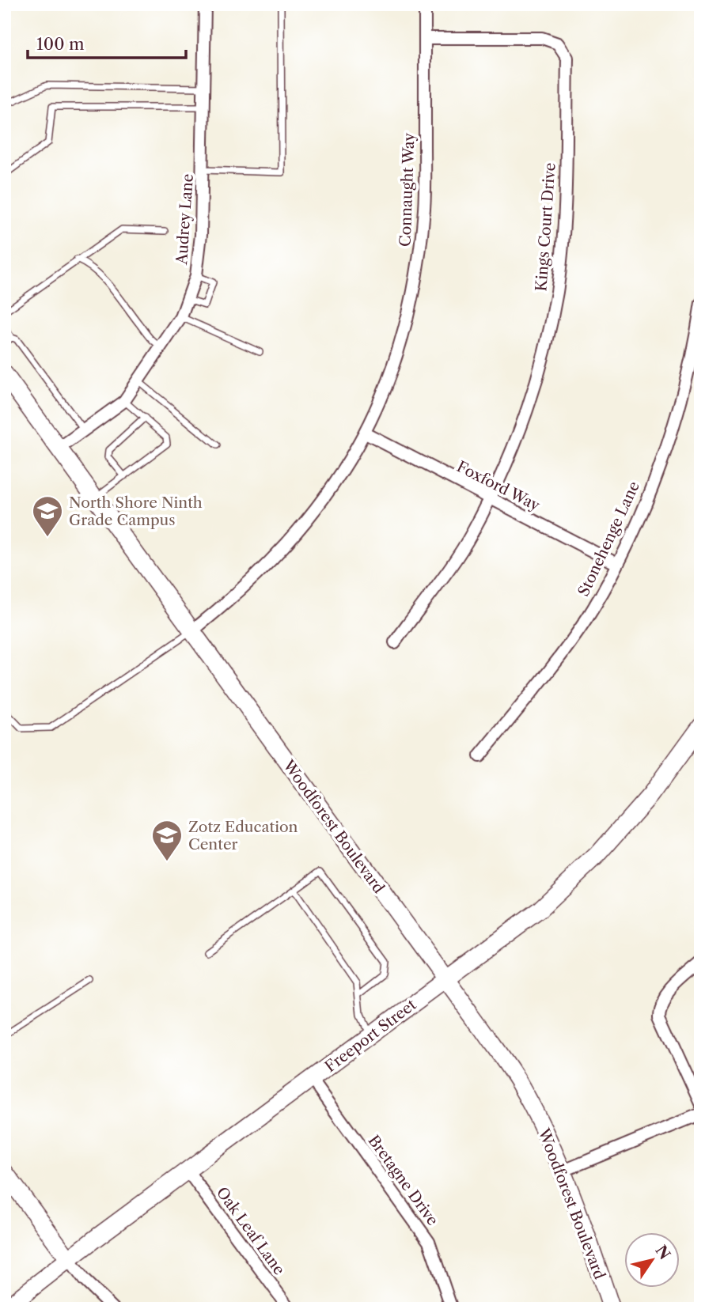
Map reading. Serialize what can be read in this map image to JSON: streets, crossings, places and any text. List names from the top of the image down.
{
  "streets": {
    "main road": ["Woodforest Boulevard", "Freeport Street"],
    "street": [
      "Connaught Way",
      "Audrey Lane",
      "Kings Court Drive",
      "Foxford Way",
      "Stonehenge Lane",
      "Bretagne Drive",
      "Oak Leaf Lane"
    ]
  },
  "crossings": [
    ["Connaught Way", "Kings Court Drive"],
    ["Connaught Way", "Foxford Way"],
    ["Connaught Way", "Woodforest Boulevard"],
    ["Audrey Lane", "Woodforest Boulevard"],
    ["Kings Court Drive", "Foxford Way"],
    ["Foxford Way", "Stonehenge Lane"],
    ["Woodforest Boulevard", "Freeport Street"],
    ["Freeport Street", "Bretagne Drive"],
    ["Freeport Street", "Oak Leaf Lane"]
  ],
  "places": {
    "school or university": ["North Shore Ninth Grade Campus", "Zotz Education Center"]
  },
  "scale_bar": "100 m",
  "north": "top right"
}
